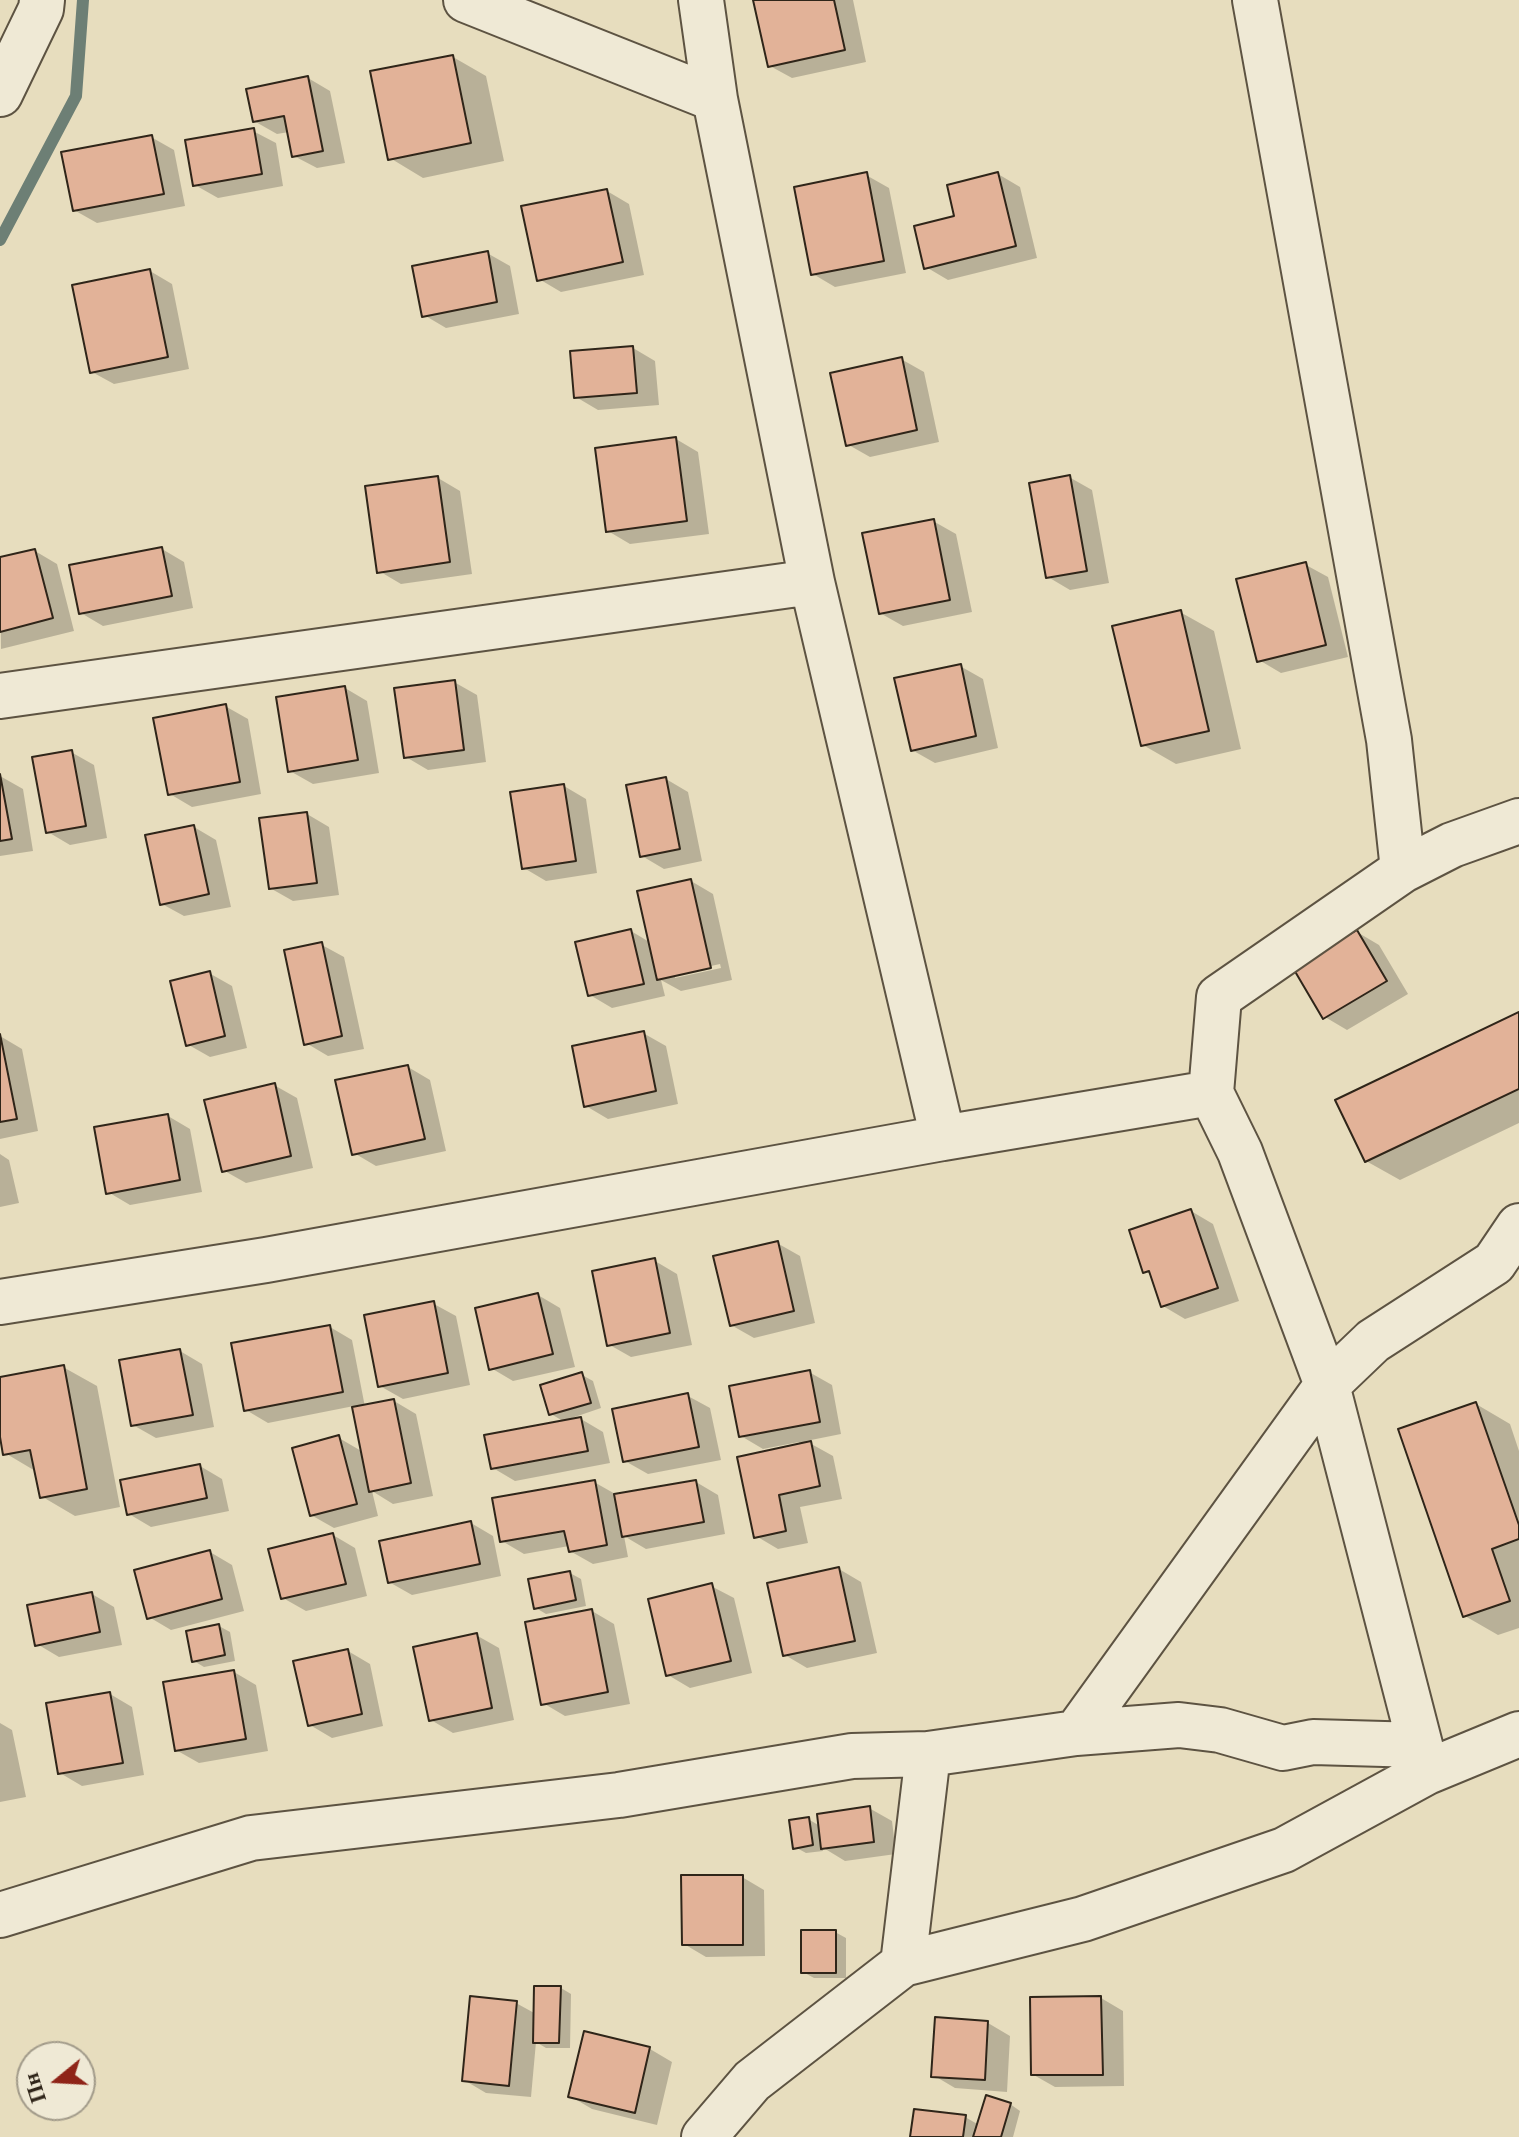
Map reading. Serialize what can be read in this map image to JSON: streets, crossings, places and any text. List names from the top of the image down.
{
  "north": "left"
}
